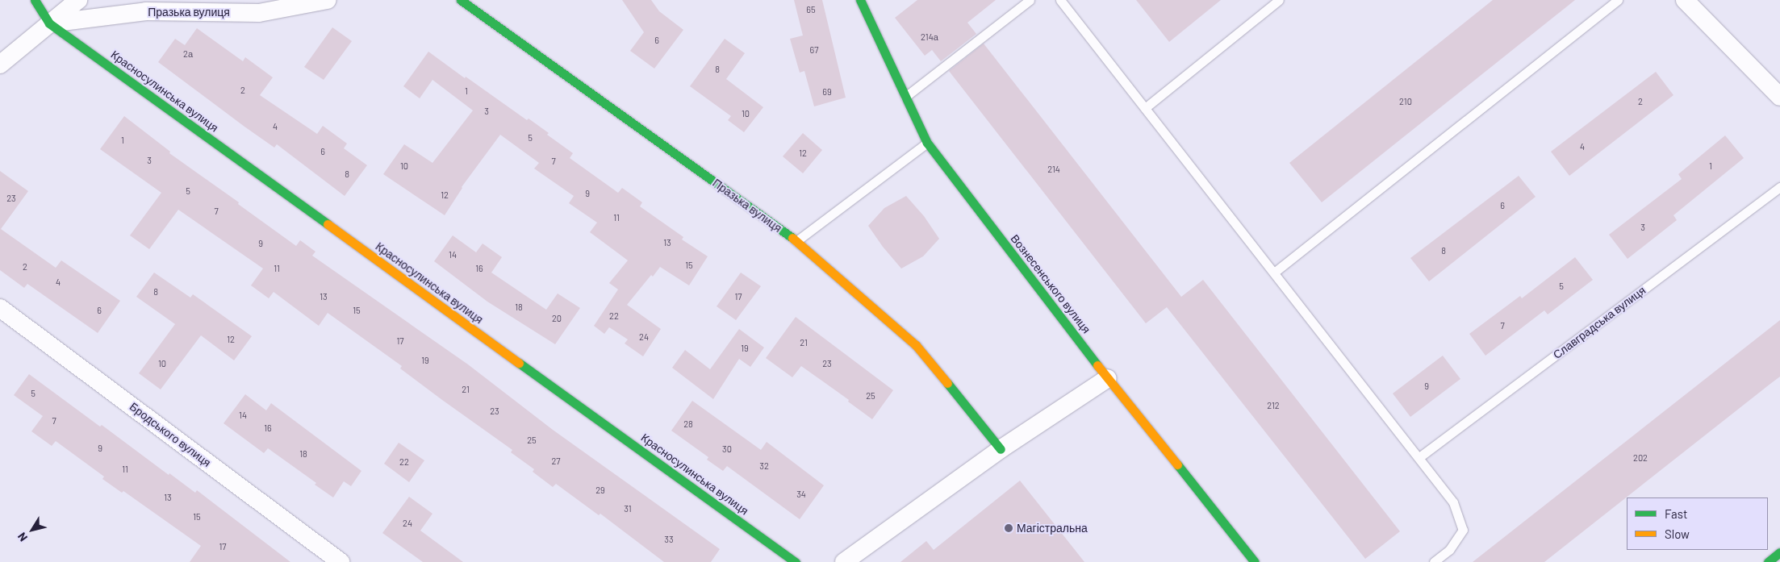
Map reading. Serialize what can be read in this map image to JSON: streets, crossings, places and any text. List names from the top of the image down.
{
  "streets": {
    "street": [
      "Празька вулиця",
      "Красносулинська вулиця",
      "Вознесенського вулиця",
      "Бродського вулиця"
    ],
    "lane": ["Славградська вулиця"]
  },
  "crossings": [
    ["Празька вулиця", "Красносулинська вулиця"]
  ],
  "places": ["Магістральна"],
  "house_numbers": [
    "65",
    "214а",
    "6",
    "67",
    "2а",
    "8",
    "2",
    "1",
    "69",
    "210",
    "2",
    "3",
    "10",
    "4",
    "5",
    "1",
    "4",
    "6",
    "12",
    "3",
    "7",
    "10",
    "1",
    "214",
    "8",
    "5",
    "9",
    "12",
    "23",
    "6",
    "7",
    "11",
    "3",
    "13",
    "9",
    "8",
    "14",
    "15",
    "2",
    "11",
    "16",
    "4",
    "5",
    "8",
    "13",
    "17",
    "18",
    "6",
    "15",
    "22",
    "20",
    "7",
    "24",
    "12",
    "17",
    "21",
    "19",
    "19",
    "10",
    "23",
    "9",
    "21",
    "5",
    "25",
    "212",
    "23",
    "14",
    "7",
    "28",
    "16",
    "25",
    "9",
    "30",
    "18",
    "202",
    "27",
    "22",
    "32",
    "11",
    "29",
    "34",
    "13",
    "31",
    "15",
    "24",
    "33",
    "17"
  ],
  "legend": ["Fast", "Slow"],
  "north": "bottom left"
}
